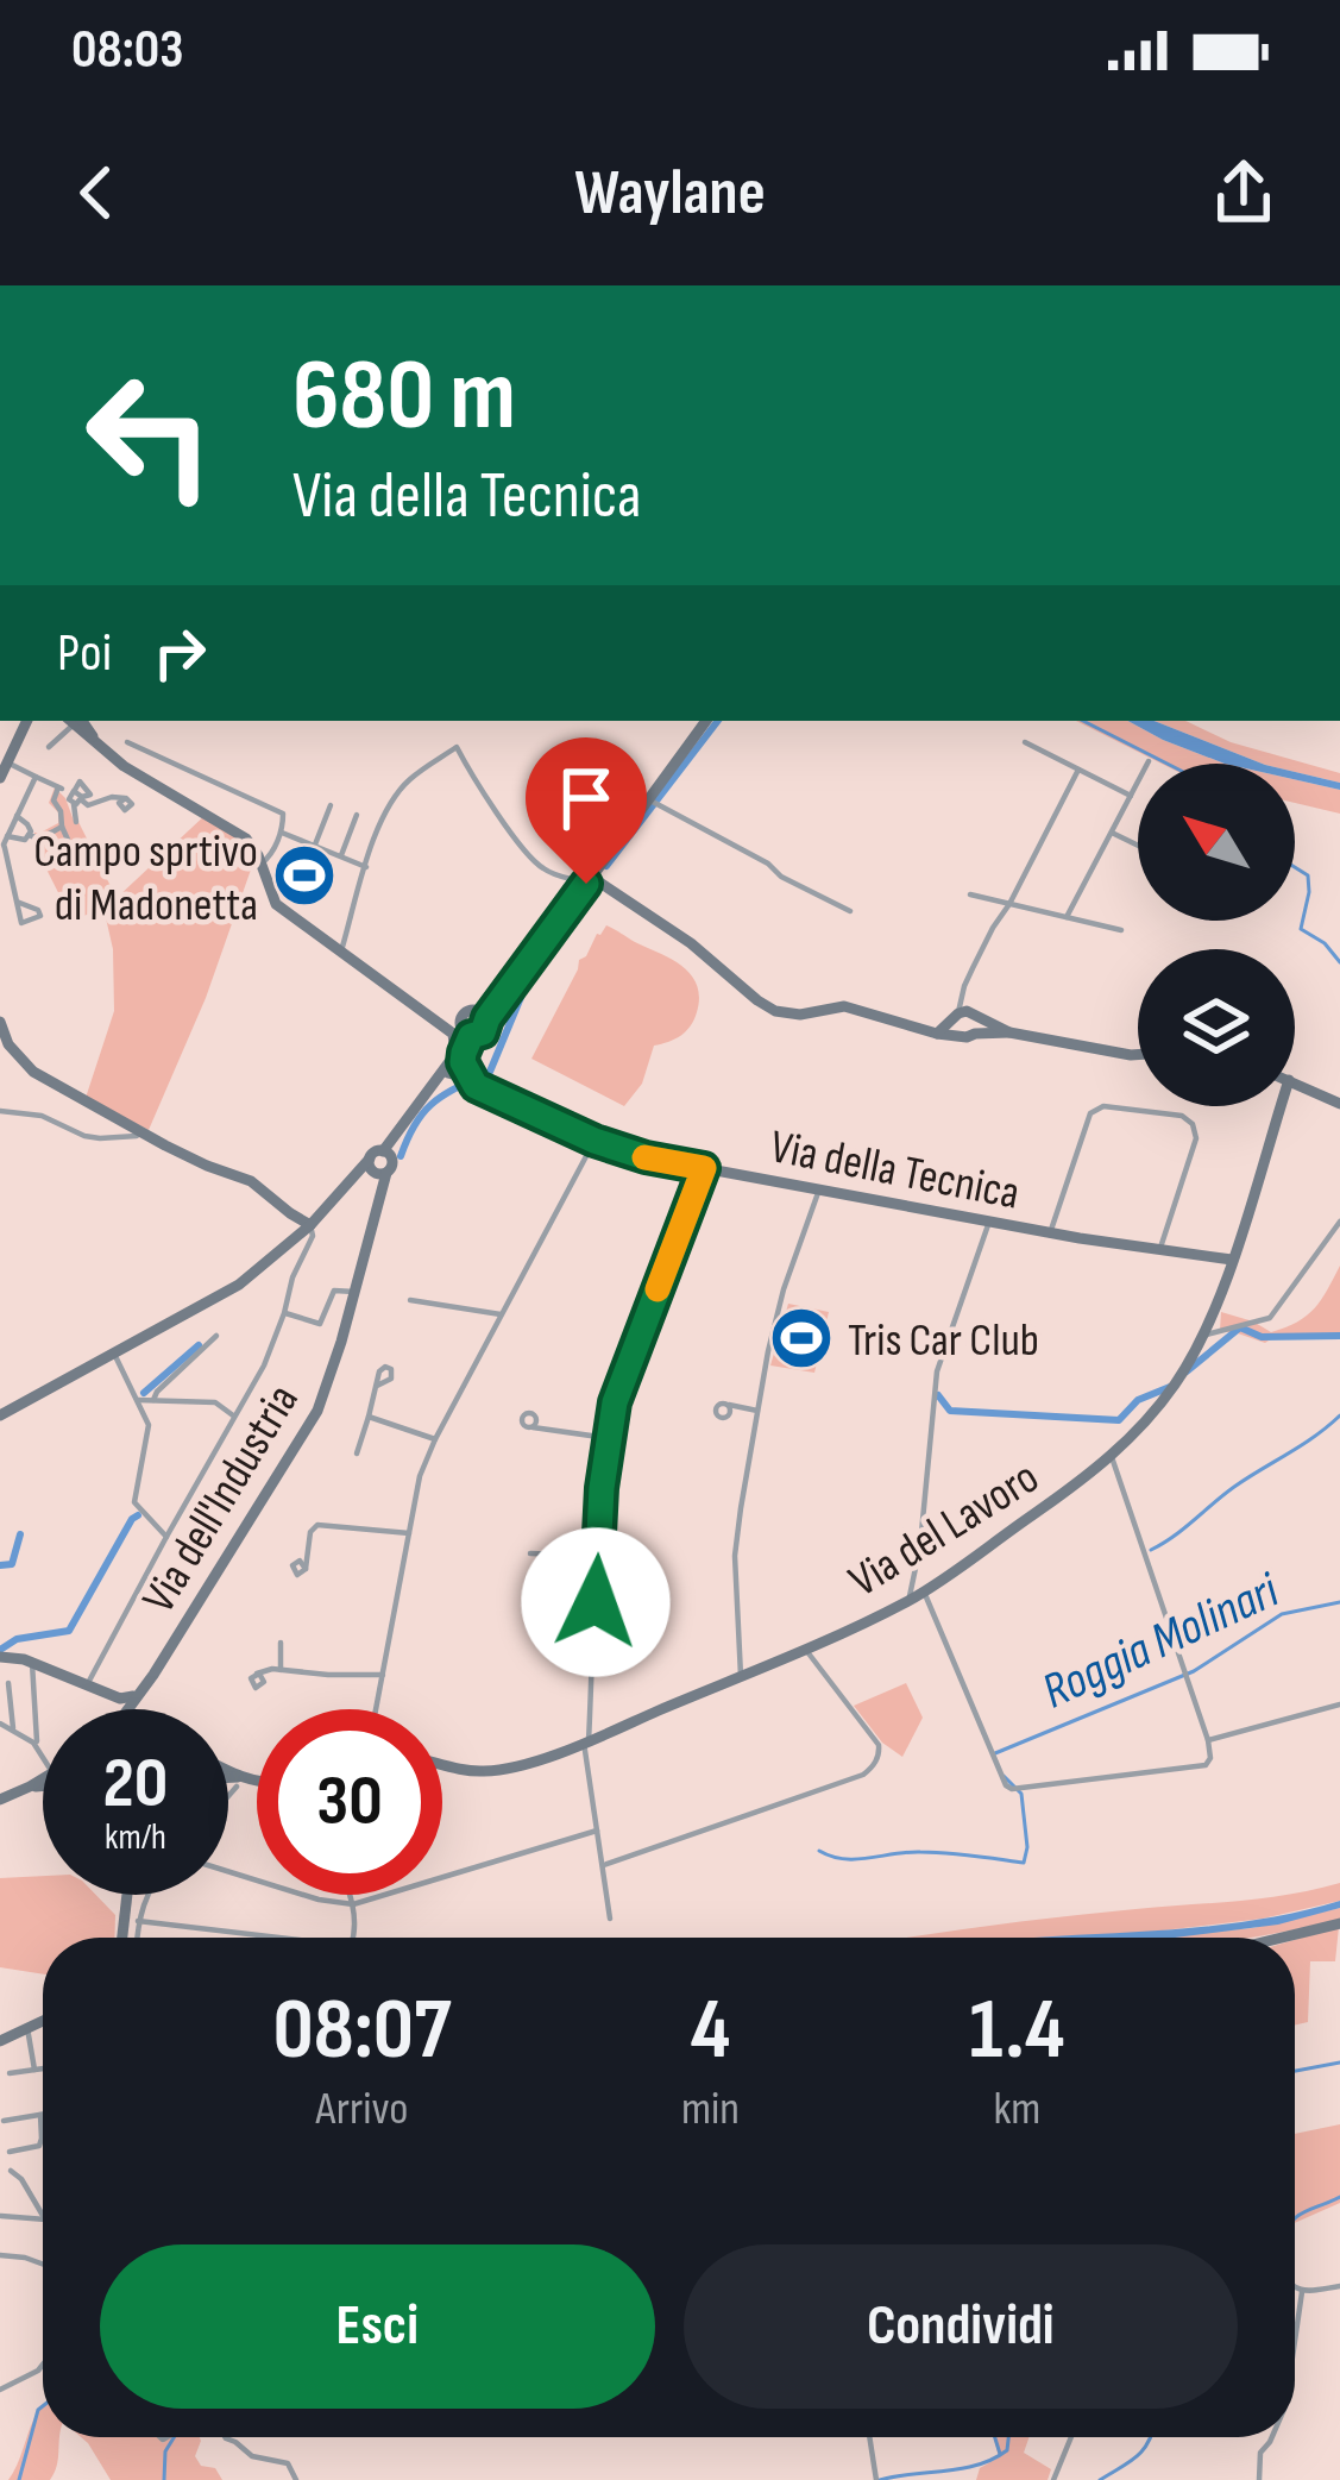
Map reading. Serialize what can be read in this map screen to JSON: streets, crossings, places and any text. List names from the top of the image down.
{
  "streets": {
    "street": ["Via della Tecnica", "Via dell'Industria", "Via del Lavoro"]
  },
  "crossings": [
    ["Via della Tecnica", "Via del Lavoro"]
  ],
  "water": ["Roggia Molinari"],
  "places": {
    "sports": ["Campo sprtivo di Madonetta", "Tris Car Club"]
  },
  "north": "top left",
  "page": {
    "status": "08:03",
    "header": "Waylane",
    "turn": ["680 m", "Via della Tecnica"],
    "then": "Poi",
    "speed": "20 km/h",
    "limit": "30",
    "eta": [
      "08:07",
      "Arrivo",
      "4",
      "min",
      "1.4",
      "km"
    ],
    "buttons": ["Esci", "Condividi"]
  }
}
